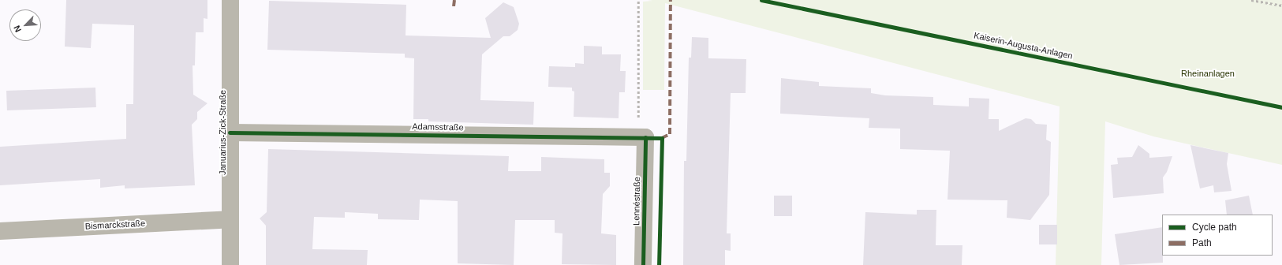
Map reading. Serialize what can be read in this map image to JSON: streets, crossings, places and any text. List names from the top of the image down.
{
  "streets": {
    "street": [
      "Adamsstraße",
      "Januarius-Zick-Straße",
      "Lennéstraße",
      "Bismarckstraße"
    ],
    "cycle path": ["Kaiserin-Augusta-Anlagen"]
  },
  "crossings": [
    ["Adamsstraße", "Januarius-Zick-Straße"],
    ["Adamsstraße", "Lennéstraße"],
    ["Januarius-Zick-Straße", "Bismarckstraße"]
  ],
  "parks": ["Rheinanlagen"],
  "legend": ["Cycle path", "Path"],
  "north": "bottom left"
}
